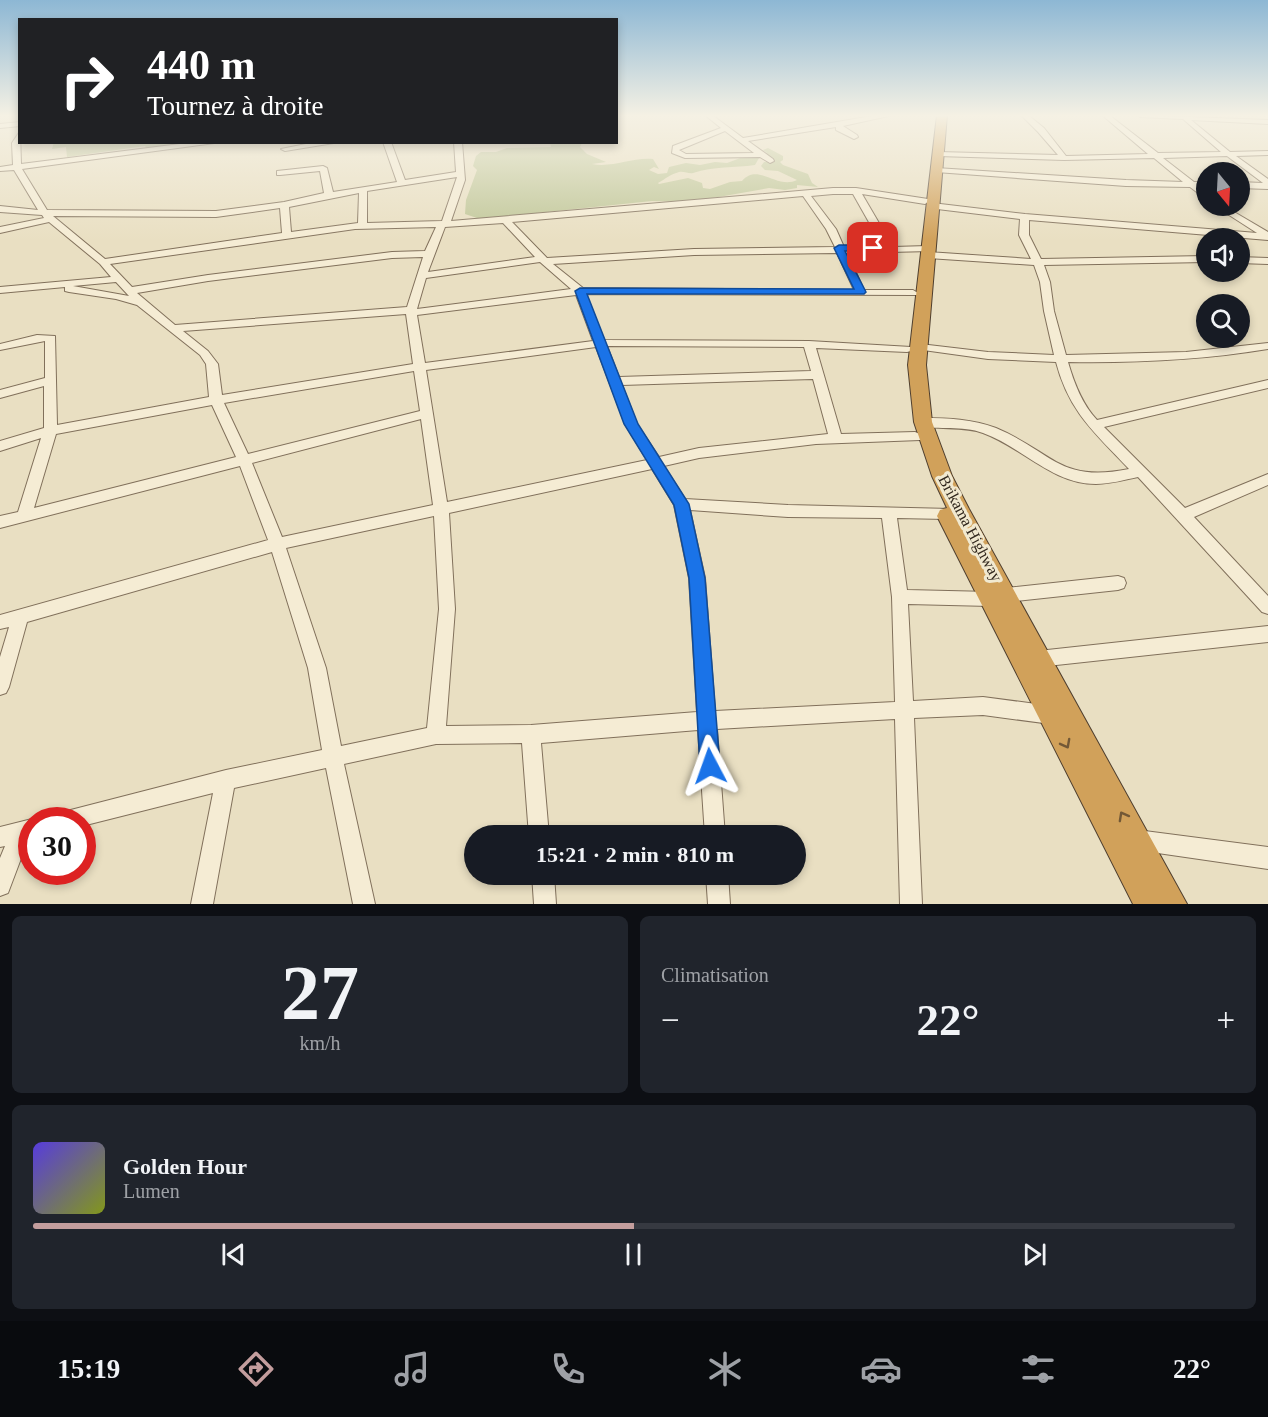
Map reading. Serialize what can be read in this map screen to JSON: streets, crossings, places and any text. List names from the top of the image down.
{
  "streets": {
    "highway": ["Brikama Highway"]
  },
  "north": "bottom",
  "page": {
    "turn": ["440 m", "Tournez à droite"],
    "limit": "30",
    "trip": "15:21 · 2 min · 810 m",
    "tile": [
      ["27", "km/h"],
      "Climatisation"
    ],
    "heat": ["−", "22°", "+"],
    "song": ["Golden Hour", "Lumen"],
    "tabs": ["15:19", "22°"]
  }
}
